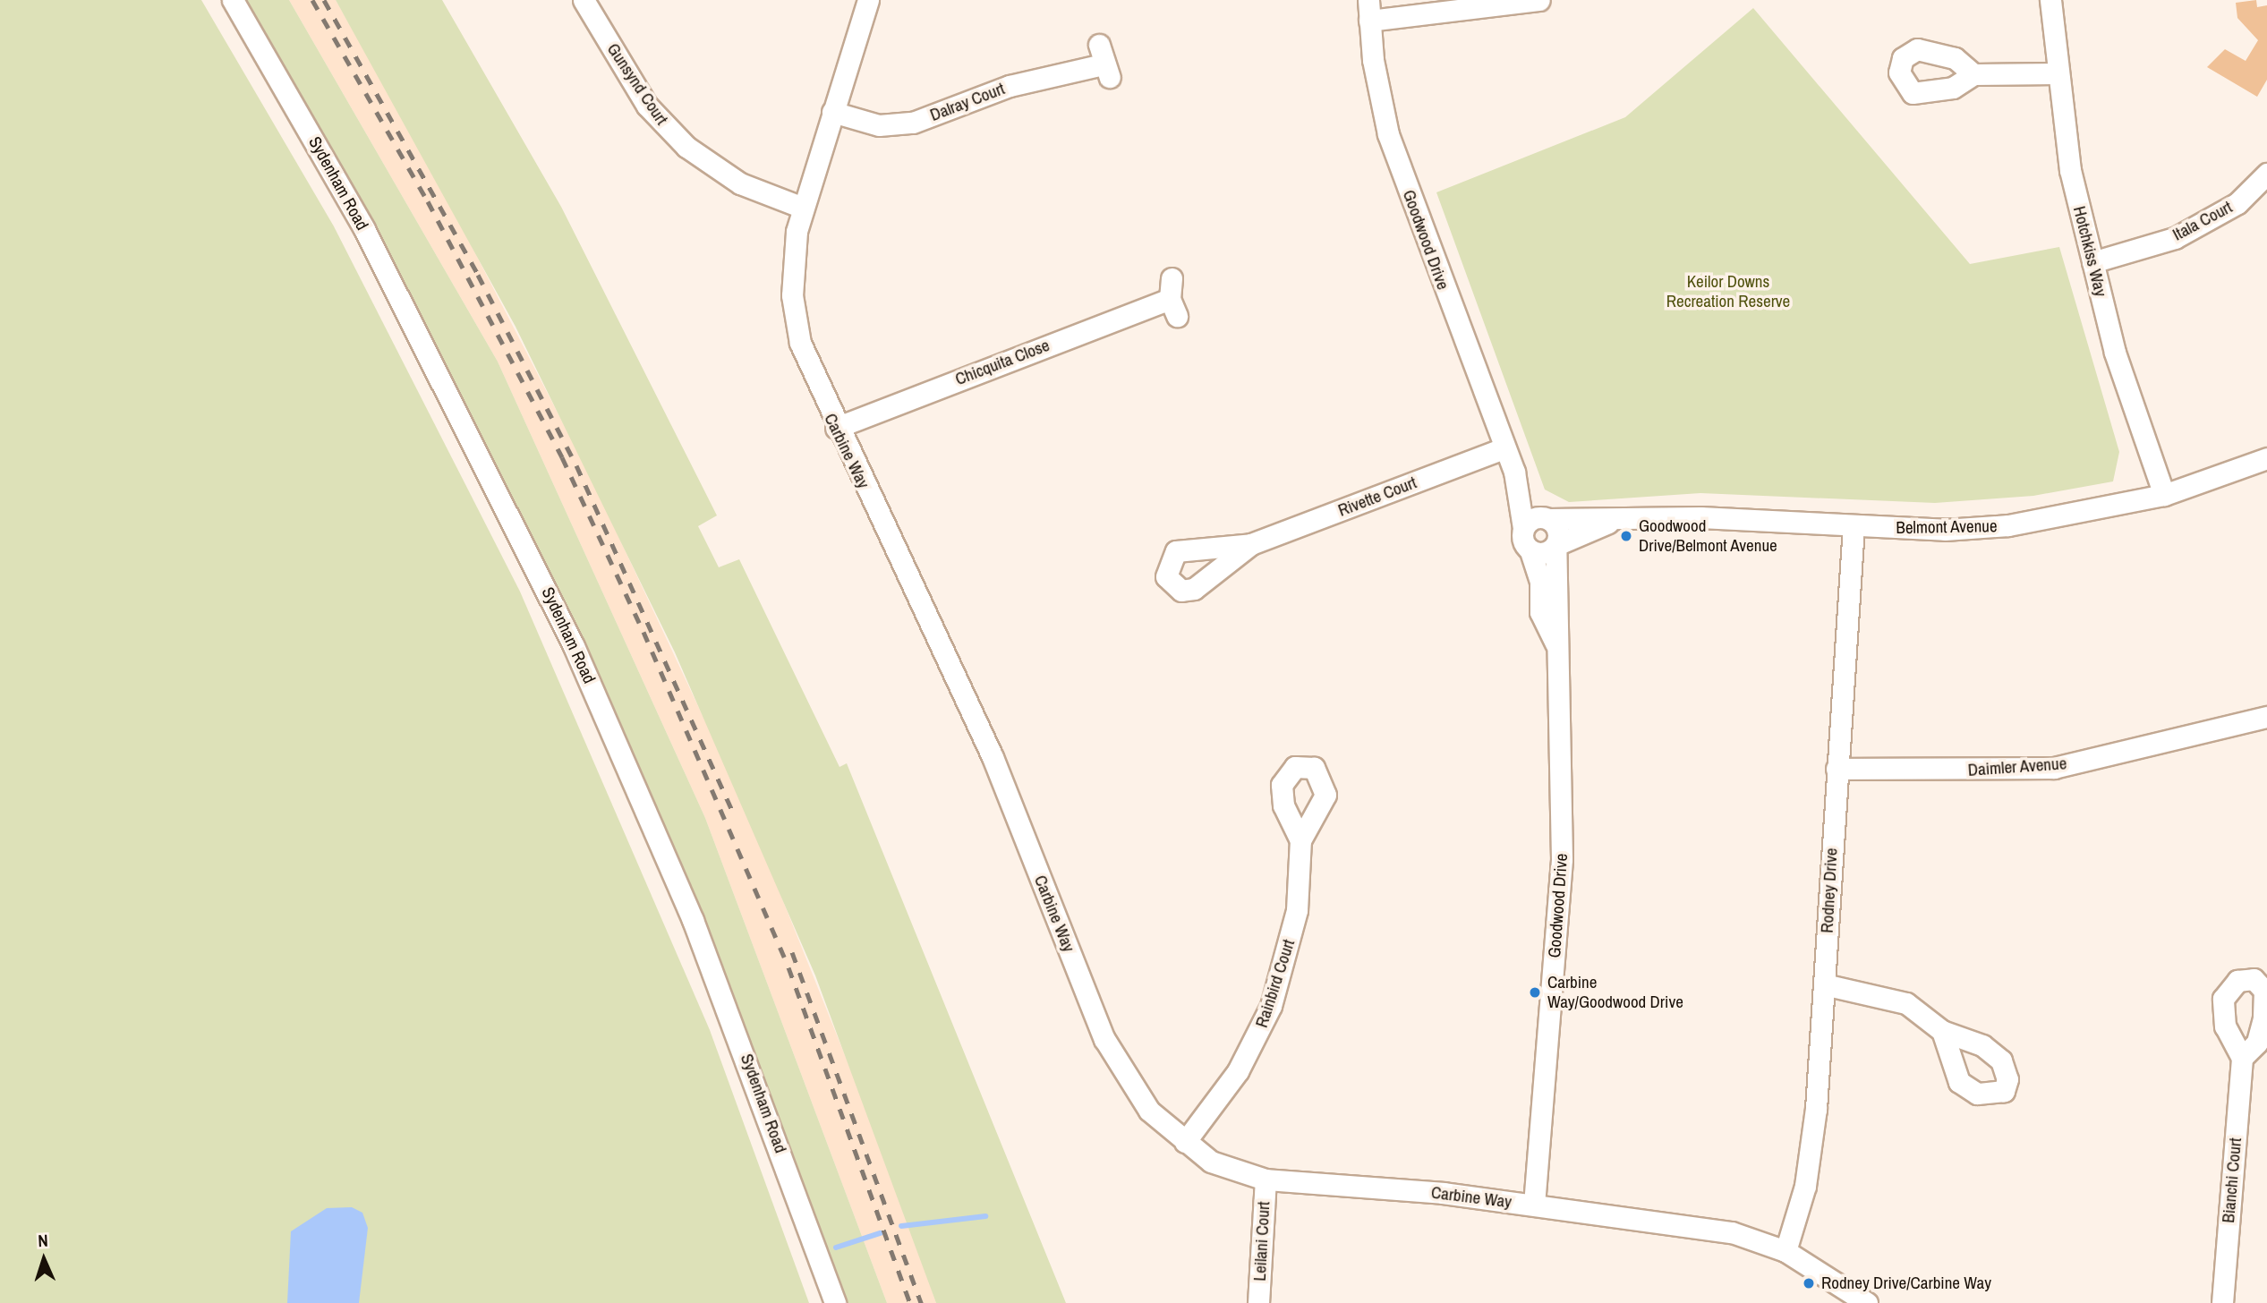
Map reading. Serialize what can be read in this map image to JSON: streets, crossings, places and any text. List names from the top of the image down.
{
  "streets": {
    "street": [
      "Gunsynd Court",
      "Dalray Court",
      "Sydenham Road",
      "Itala Court",
      "Goodwood Drive",
      "Hotchkiss Way",
      "Chicquita Close",
      "Carbine Way",
      "Rivette Court",
      "Belmont Avenue",
      "Daimler Avenue",
      "Rodney Drive",
      "Rainbird Court",
      "Bianchi Court",
      "Leilani Court"
    ]
  },
  "crossings": [
    ["Gunsynd Court", "Carbine Way"],
    ["Dalray Court", "Carbine Way"],
    ["Itala Court", "Hotchkiss Way"],
    ["Goodwood Drive", "Carbine Way"],
    ["Goodwood Drive", "Rivette Court"],
    ["Goodwood Drive", "Belmont Avenue"],
    ["Hotchkiss Way", "Belmont Avenue"],
    ["Chicquita Close", "Carbine Way"],
    ["Carbine Way", "Rodney Drive"],
    ["Carbine Way", "Rainbird Court"],
    ["Carbine Way", "Leilani Court"],
    ["Belmont Avenue", "Rodney Drive"],
    ["Daimler Avenue", "Rodney Drive"]
  ],
  "parks": ["Keilor Downs Recreation Reserve"],
  "places": ["Goodwood Drive/Belmont Avenue", "Carbine Way/Goodwood Drive", "Rodney Drive/Carbine Way"],
  "north": "top"
}
